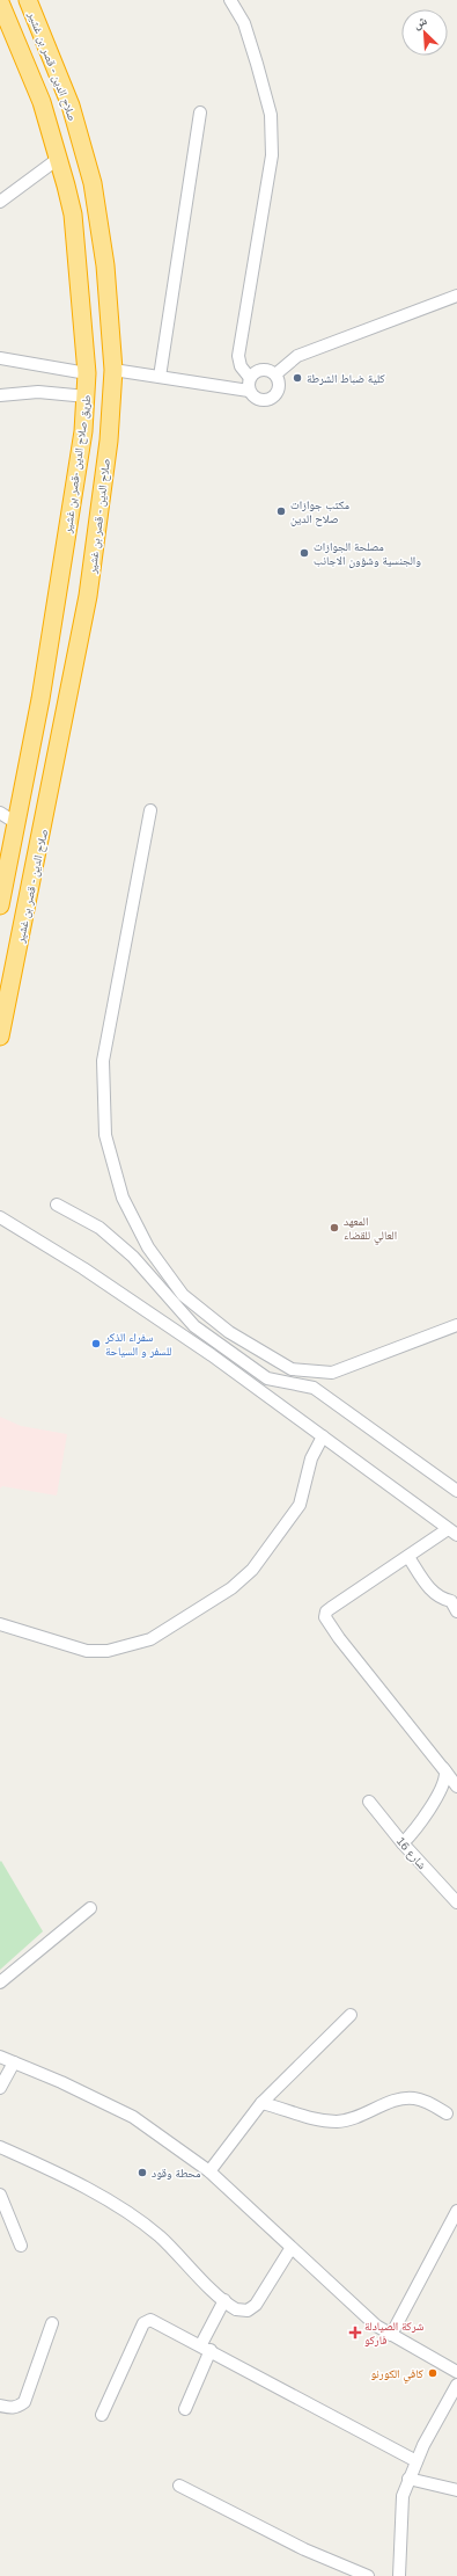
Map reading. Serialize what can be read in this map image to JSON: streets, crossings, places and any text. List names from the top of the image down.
{
  "streets": {
    "highway": ["صلاح الدين - قصر بن غشير", "طريق صلاح الدين -قصر بن غشير"],
    "street": ["شارع 16"]
  },
  "places": {
    "other": [
      "كلية ضباط الشرطة",
      "مكتب جوازات صلاح الدين",
      "مصلحة الجوازات والجنسية وشؤون الاجانب",
      "المعهد العالي للقضاء",
      "سفراء الذكر للسفر و السياحة",
      "محطة وقود",
      "كافي الكورنو"
    ],
    "health": ["شركة الصيادلة فاركو"]
  },
  "north": "top left"
}
